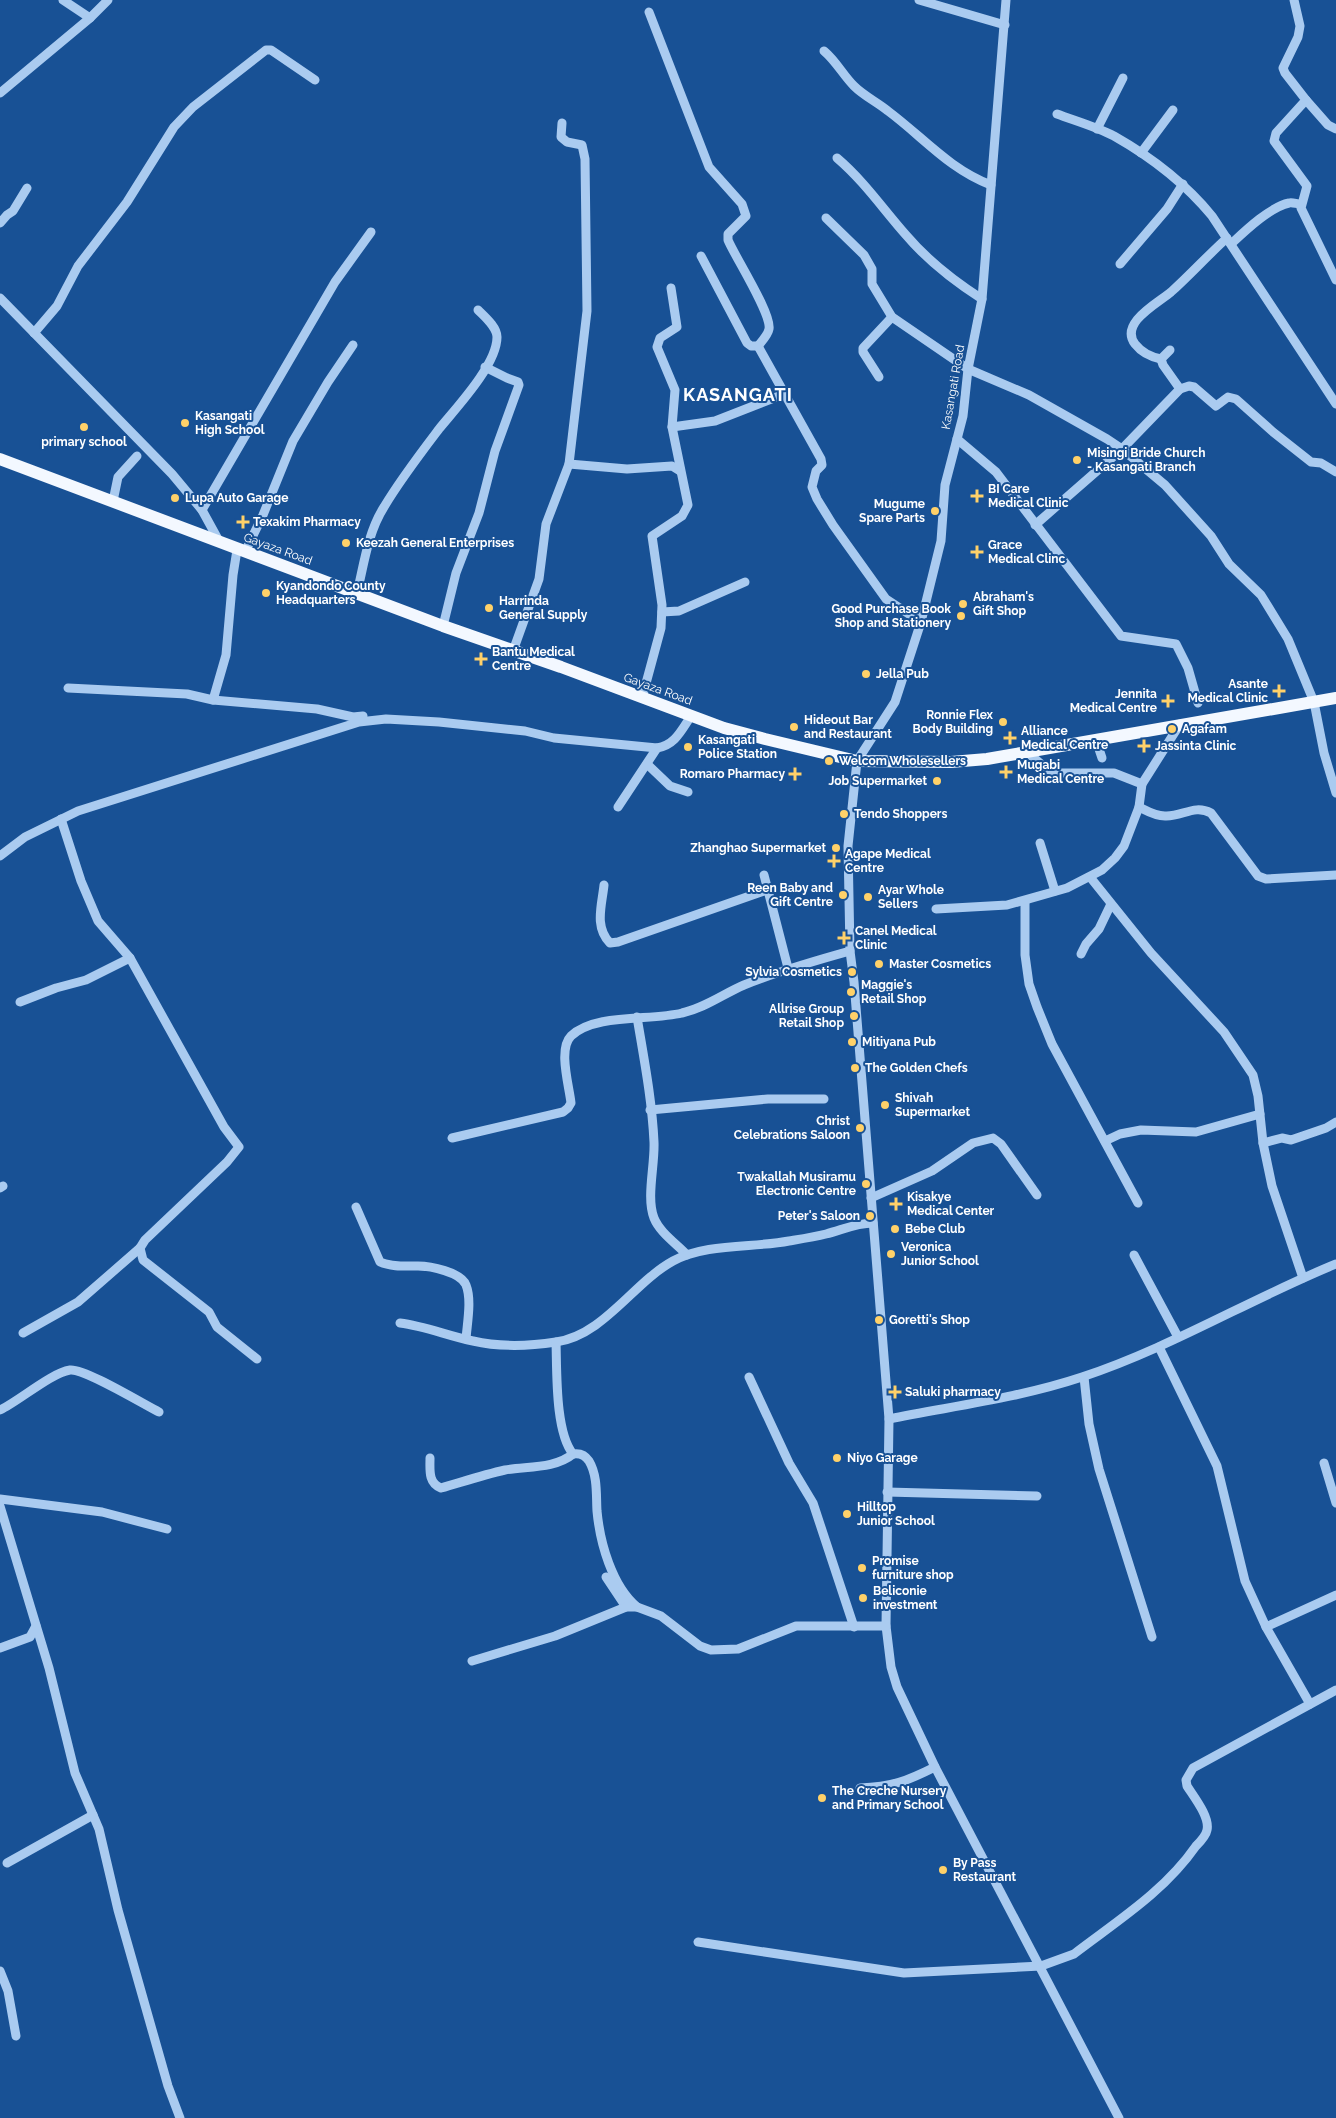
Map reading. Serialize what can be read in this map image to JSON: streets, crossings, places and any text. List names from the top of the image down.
{
  "streets": {
    "main road": ["Gayaza Road"],
    "street": ["Kasangati Road"]
  },
  "crossings": [
    ["Kasangati Road", "Gayaza Road"]
  ],
  "districts": ["KASANGATI"],
  "places": {
    "other": [
      "Kasangati High School",
      "primary school",
      "Misingi Bride Church - Kasangati Branch",
      "Lupa Auto Garage",
      "Mugume Spare Parts",
      "Keezah General Enterprises",
      "Kyandondo County Headquarters",
      "Abraham's Gift Shop",
      "Harrinda General Supply",
      "Good Purchase Book Shop and Stationery",
      "Jella Pub",
      "Ronnie Flex Body Building",
      "Hideout Bar and Restaurant",
      "Agafam",
      "Kasangati Police Station",
      "Welcom Wholesellers",
      "Job Supermarket",
      "Tendo Shoppers",
      "Zhanghao Supermarket",
      "Reen Baby and Gift Centre",
      "Ayar Whole Sellers",
      "Master Cosmetics",
      "Sylvia Cosmetics",
      "Maggie's Retail Shop",
      "Allrise Group Retail Shop",
      "Mitiyana Pub",
      "The Golden Chefs",
      "Shivah Supermarket",
      "Christ Celebrations Saloon",
      "Twakallah Musiramu Electronic Centre",
      "Peter's Saloon",
      "Bebe Club",
      "Veronica Junior School",
      "Goretti's Shop",
      "Niyo Garage",
      "Hilltop Junior School",
      "Promise furniture shop",
      "Beliconie investment",
      "The Creche Nursery and Primary School",
      "By Pass Restaurant"
    ],
    "health": [
      "BI Care Medical Clinic",
      "Texakim Pharmacy",
      "Grace Medical Clinc",
      "Bantu Medical Centre",
      "Asante Medical Clinic",
      "Jennita Medical Centre",
      "Alliance Medical Centre",
      "Jassinta Clinic",
      "Mugabi Medical Centre",
      "Romaro Pharmacy",
      "Agape Medical Centre",
      "Canel Medical Clinic",
      "Kisakye Medical Center",
      "Saluki pharmacy"
    ]
  }
}
